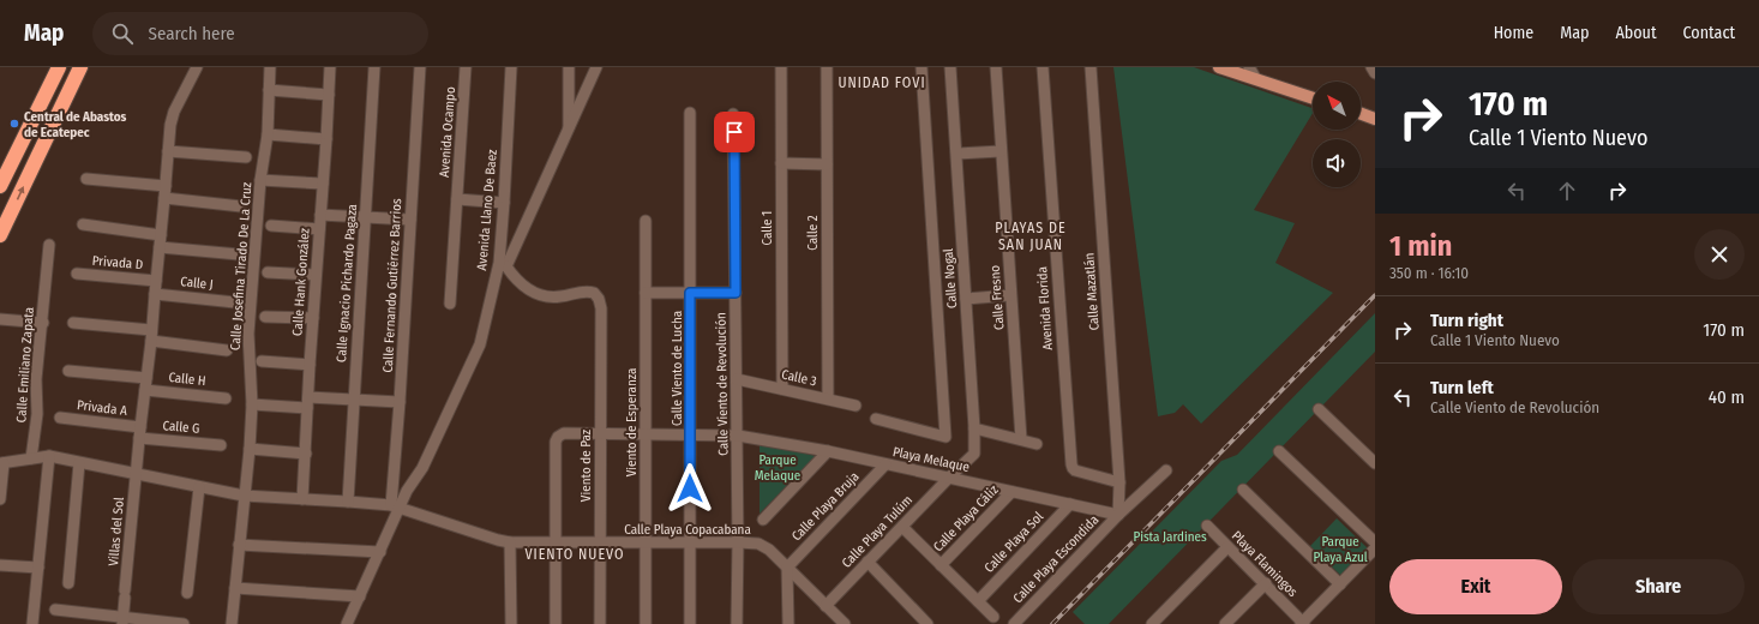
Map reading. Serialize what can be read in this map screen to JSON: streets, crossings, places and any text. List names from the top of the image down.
{
  "streets": {
    "street": [
      "Avenida Ocampo",
      "Avenida Llano De Baez",
      "Calle 1",
      "Calle 2",
      "Privada D",
      "Calle Josefina Tirado De La Cruz",
      "Calle Nogal",
      "Calle Hank González",
      "Calle J",
      "Calle Ignacio Pichardo Pagaza",
      "Calle Fernando Gutiérrez Barrios",
      "Calle Mazatlán",
      "Calle Fresno",
      "Avenida Florida",
      "Calle Emiliano Zapata",
      "Calle Viento de Lucha",
      "Calle 3",
      "Calle H",
      "Calle Viento de Revolución",
      "Privada A",
      "Viento de Esperanza",
      "Calle G",
      "Playa Melaque",
      "Viento de Paz",
      "Calle Playa Bruja",
      "Calle Playa Cáliz",
      "Calle Playa Copacabana",
      "Villas del Sol",
      "Calle Playa Tulúm",
      "Calle Playa Sol",
      "Calle Playa Escondida",
      "Playa Flamingos"
    ]
  },
  "crossings": [
    ["Avenida Llano De Baez", "Calle Fernando Gutiérrez Barrios"],
    ["Avenida Llano De Baez", "Viento de Paz"],
    ["Avenida Llano De Baez", "Calle Playa Copacabana"],
    ["Calle 1", "Calle 3"],
    ["Calle 2", "Calle 3"],
    ["Privada D", "Villas del Sol"],
    ["Calle Nogal", "Playa Melaque"],
    ["Calle Nogal", "Calle Playa Tulúm"],
    ["Calle J", "Villas del Sol"],
    ["Calle Fernando Gutiérrez Barrios", "Calle Playa Copacabana"],
    ["Calle Mazatlán", "Avenida Florida"],
    ["Calle Mazatlán", "Playa Melaque"],
    ["Calle Mazatlán", "Calle Playa Escondida"],
    ["Calle Viento de Lucha", "Playa Melaque"],
    ["Calle Viento de Lucha", "Calle Playa Copacabana"],
    ["Calle 3", "Calle Viento de Revolución"],
    ["Calle H", "Villas del Sol"],
    ["Calle Viento de Revolución", "Playa Melaque"],
    ["Calle Viento de Revolución", "Calle Playa Copacabana"],
    ["Privada A", "Calle G"],
    ["Privada A", "Villas del Sol"],
    ["Viento de Esperanza", "Playa Melaque"],
    ["Viento de Esperanza", "Calle Playa Copacabana"],
    ["Calle G", "Villas del Sol"],
    ["Playa Melaque", "Viento de Paz"],
    ["Playa Melaque", "Calle Playa Bruja"],
    ["Playa Melaque", "Calle Playa Cáliz"],
    ["Playa Melaque", "Calle Playa Copacabana"],
    ["Playa Melaque", "Calle Playa Tulúm"],
    ["Playa Melaque", "Calle Playa Sol"],
    ["Playa Melaque", "Calle Playa Escondida"],
    ["Viento de Paz", "Calle Playa Copacabana"],
    ["Calle Playa Bruja", "Calle Playa Copacabana"],
    ["Calle Playa Copacabana", "Calle Playa Tulúm"]
  ],
  "districts": ["UNIDAD FOVI", "PLAYAS DE SAN JUAN", "VIENTO NUEVO"],
  "parks": ["Parque Melaque", "Pista Jardines", "Parque Playa Azul"],
  "places": ["Central de Abastos de Ecatepec"],
  "north": "top left",
  "page": {
    "header": "Map",
    "search": "Search here",
    "nav": [
      "Home",
      "Map",
      "About",
      "Contact"
    ],
    "turn": ["170 m", "Calle 1 Viento Nuevo"],
    "heading": ["1 min", "350 m · 16:10"],
    "list": [
      {
        "name": "Turn right",
        "note": "Calle 1 Viento Nuevo",
        "value": "170 m"
      },
      {
        "name": "Turn left",
        "note": "Calle Viento de Revolución",
        "value": "40 m"
      }
    ],
    "buttons": ["Exit", "Share"]
  }
}
